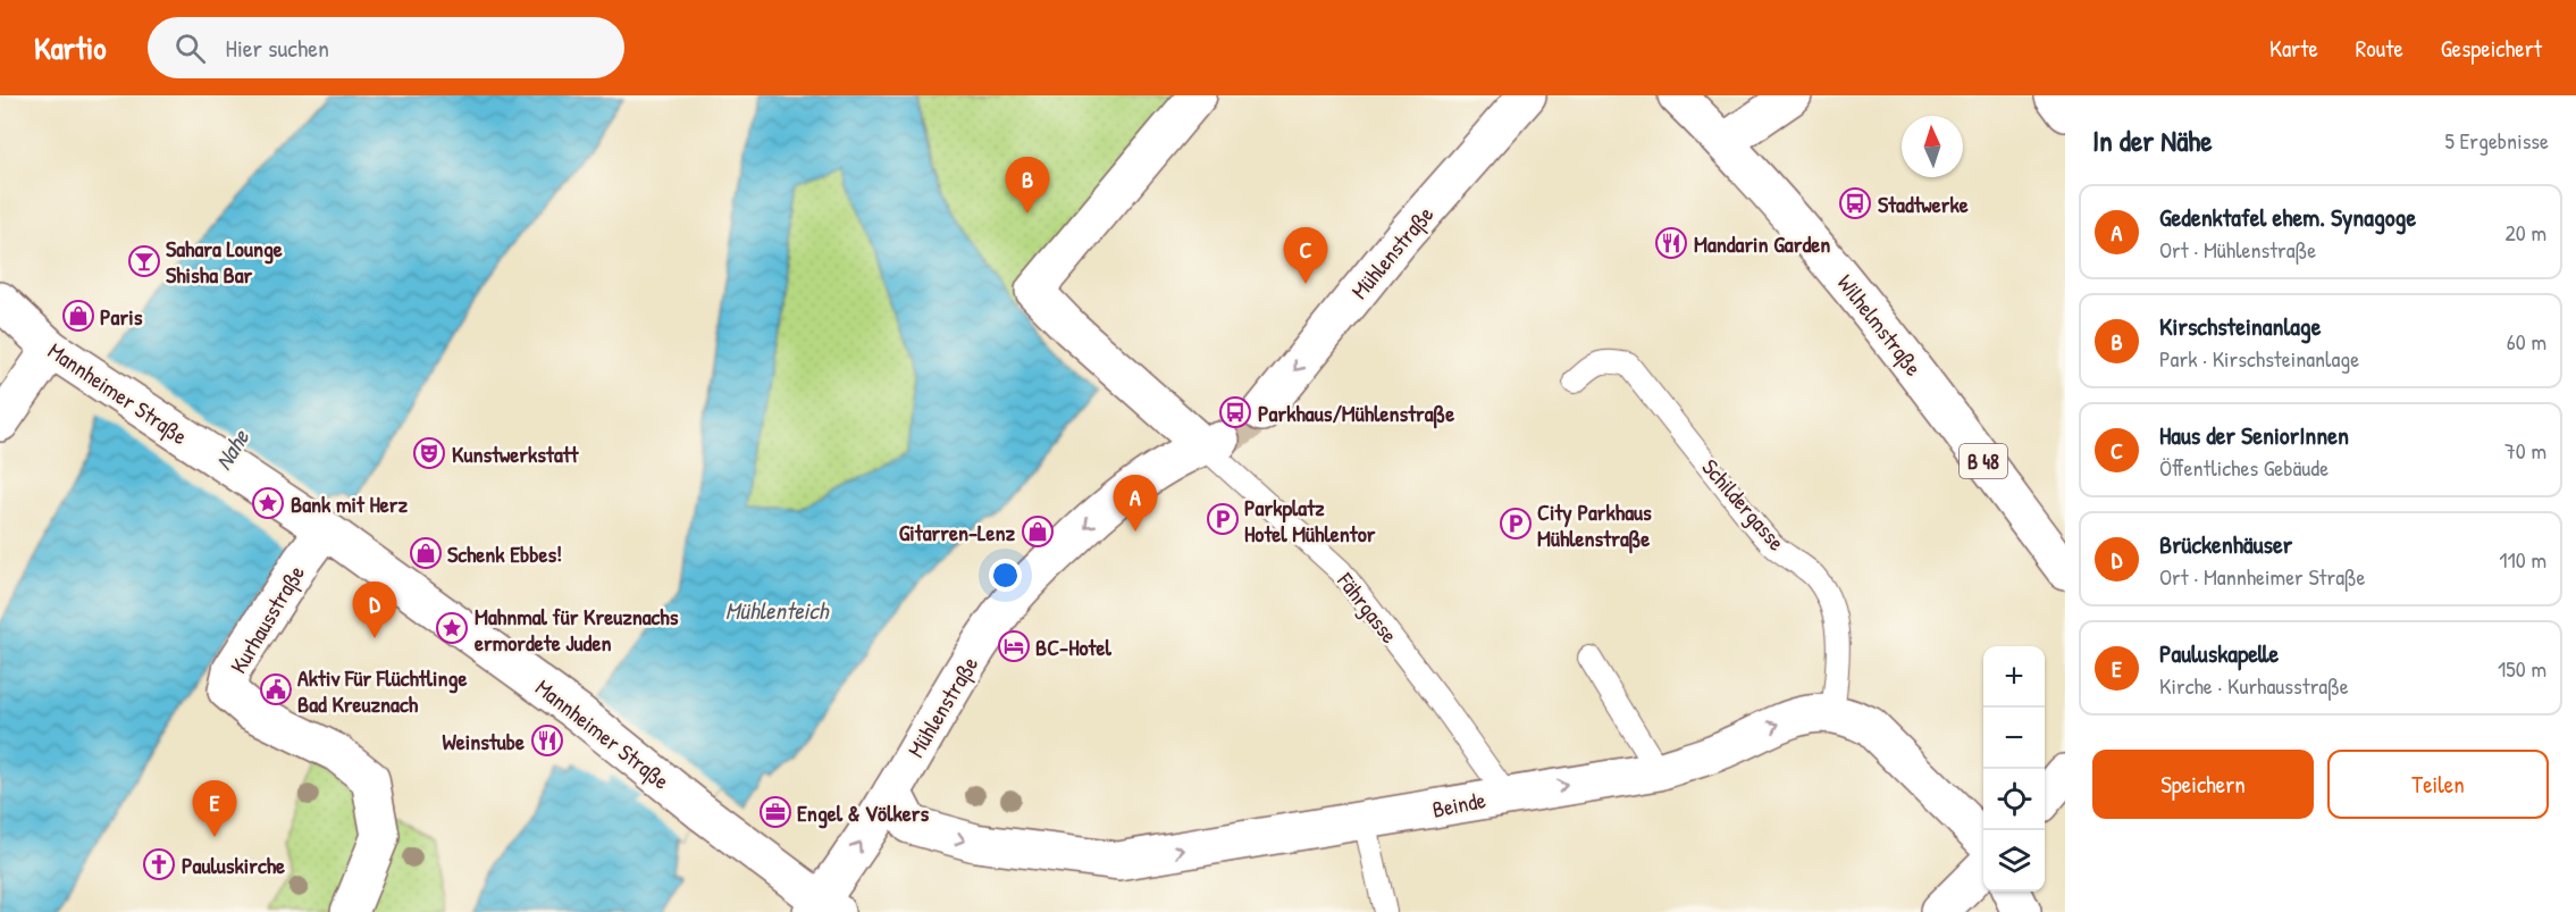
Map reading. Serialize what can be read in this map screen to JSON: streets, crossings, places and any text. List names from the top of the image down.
{
  "streets": {
    "street": [
      "Mühlenstraße",
      "Wilhelmstraße",
      "Mannheimer Straße",
      "B 48",
      "Kurhausstraße",
      "Beinde"
    ],
    "lane": ["Schildergasse", "Fährgasse"]
  },
  "crossings": [
    ["Mühlenstraße", "Mannheimer Straße"],
    ["Mühlenstraße", "Fährgasse"],
    ["Mühlenstraße", "Beinde"],
    ["Mannheimer Straße", "Kurhausstraße"],
    ["Schildergasse", "Beinde"],
    ["Fährgasse", "Beinde"]
  ],
  "one_way": ["Beinde"],
  "water": ["Nahe", "Mühlenteich"],
  "places": {
    "bus stop": ["Stadtwerke", "Parkhaus/Mühlenstraße"],
    "restaurant": ["Mandarin Garden", "Weinstube"],
    "bar": ["Sahara Lounge Shisha Bar"],
    "shop": ["Paris", "Gitarren-Lenz", "Schenk Ebbes!"],
    "theatre": ["Kunstwerkstatt"],
    "place": ["Bank mit Herz", "Mahnmal für Kreuznachs ermordete Juden"],
    "parking": ["Parkplatz Hotel Mühlentor", "City Parkhaus Mühlenstraße"],
    "hotel": ["BC-Hotel"],
    "public building": ["Aktiv Für Flüchtlinge Bad Kreuznach"],
    "office": ["Engel & Völkers"],
    "church": ["Pauluskirche"]
  },
  "north": "top",
  "page": {
    "header": "Kartio",
    "search": "Hier suchen",
    "nav": ["Karte", "Route", "Gespeichert"],
    "heading": ["In der Nähe", "5 Ergebnisse"],
    "pins": [
      "B",
      "C",
      "A",
      "D",
      "E"
    ],
    "list": [
      {
        "mark": "A",
        "name": "Gedenktafel ehem. Synagoge",
        "note": "Ort · Mühlenstraße",
        "value": "20 m"
      },
      {
        "mark": "B",
        "name": "Kirschsteinanlage",
        "note": "Park · Kirschsteinanlage",
        "value": "60 m"
      },
      {
        "mark": "C",
        "name": "Haus der SeniorInnen",
        "note": "Öffentliches Gebäude",
        "value": "70 m"
      },
      {
        "mark": "D",
        "name": "Brückenhäuser",
        "note": "Ort · Mannheimer Straße",
        "value": "110 m"
      },
      {
        "mark": "E",
        "name": "Pauluskapelle",
        "note": "Kirche · Kurhausstraße",
        "value": "150 m"
      }
    ],
    "map_buttons": ["+", "−"],
    "buttons": ["Speichern", "Teilen"]
  }
}
